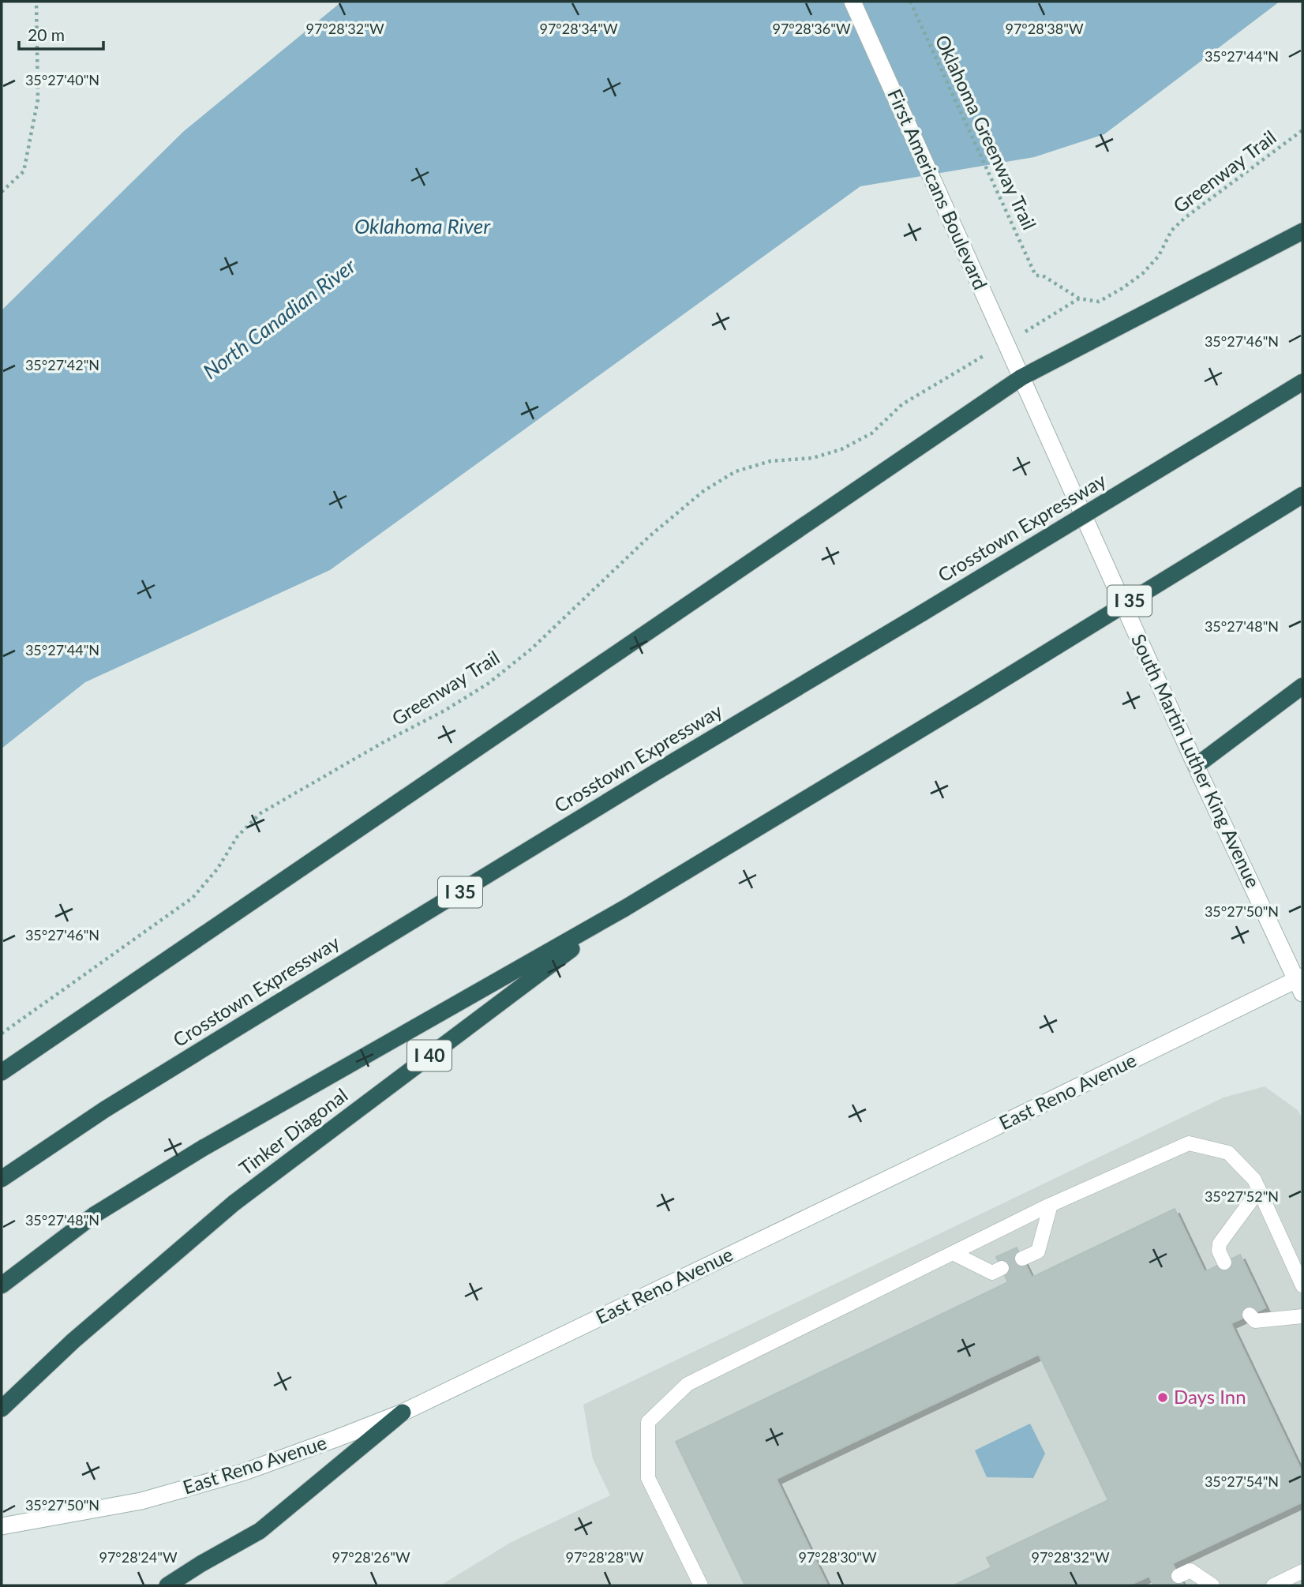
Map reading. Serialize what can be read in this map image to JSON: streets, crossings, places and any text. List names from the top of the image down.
{
  "streets": {
    "highway": [
      "Crosstown Expressway",
      "I 35",
      "I 40",
      "Tinker Diagonal"
    ],
    "main road": ["First Americans Boulevard", "South Martin Luther King Avenue", "East Reno Avenue"],
    "path": ["Oklahoma Greenway Trail", "Greenway Trail"]
  },
  "crossings": [
    ["Oklahoma Greenway Trail", "Greenway Trail"],
    ["First Americans Boulevard", "South Martin Luther King Avenue"],
    ["I 35", "Tinker Diagonal"],
    ["South Martin Luther King Avenue", "East Reno Avenue"]
  ],
  "water": ["Oklahoma River", "North Canadian River"],
  "places": ["Days Inn"],
  "scale_bar": "20 m",
  "coordinates": [
    "97°28'32\"W",
    "97°28'34\"W",
    "97°28'36\"W",
    "97°28'38\"W",
    "35°27'44\"N",
    "35°27'40\"N",
    "35°27'46\"N",
    "35°27'42\"N",
    "35°27'48\"N",
    "35°27'50\"N",
    "35°27'52\"N",
    "35°27'54\"N",
    "97°28'24\"W",
    "97°28'26\"W",
    "97°28'28\"W",
    "97°28'30\"W"
  ]
}
